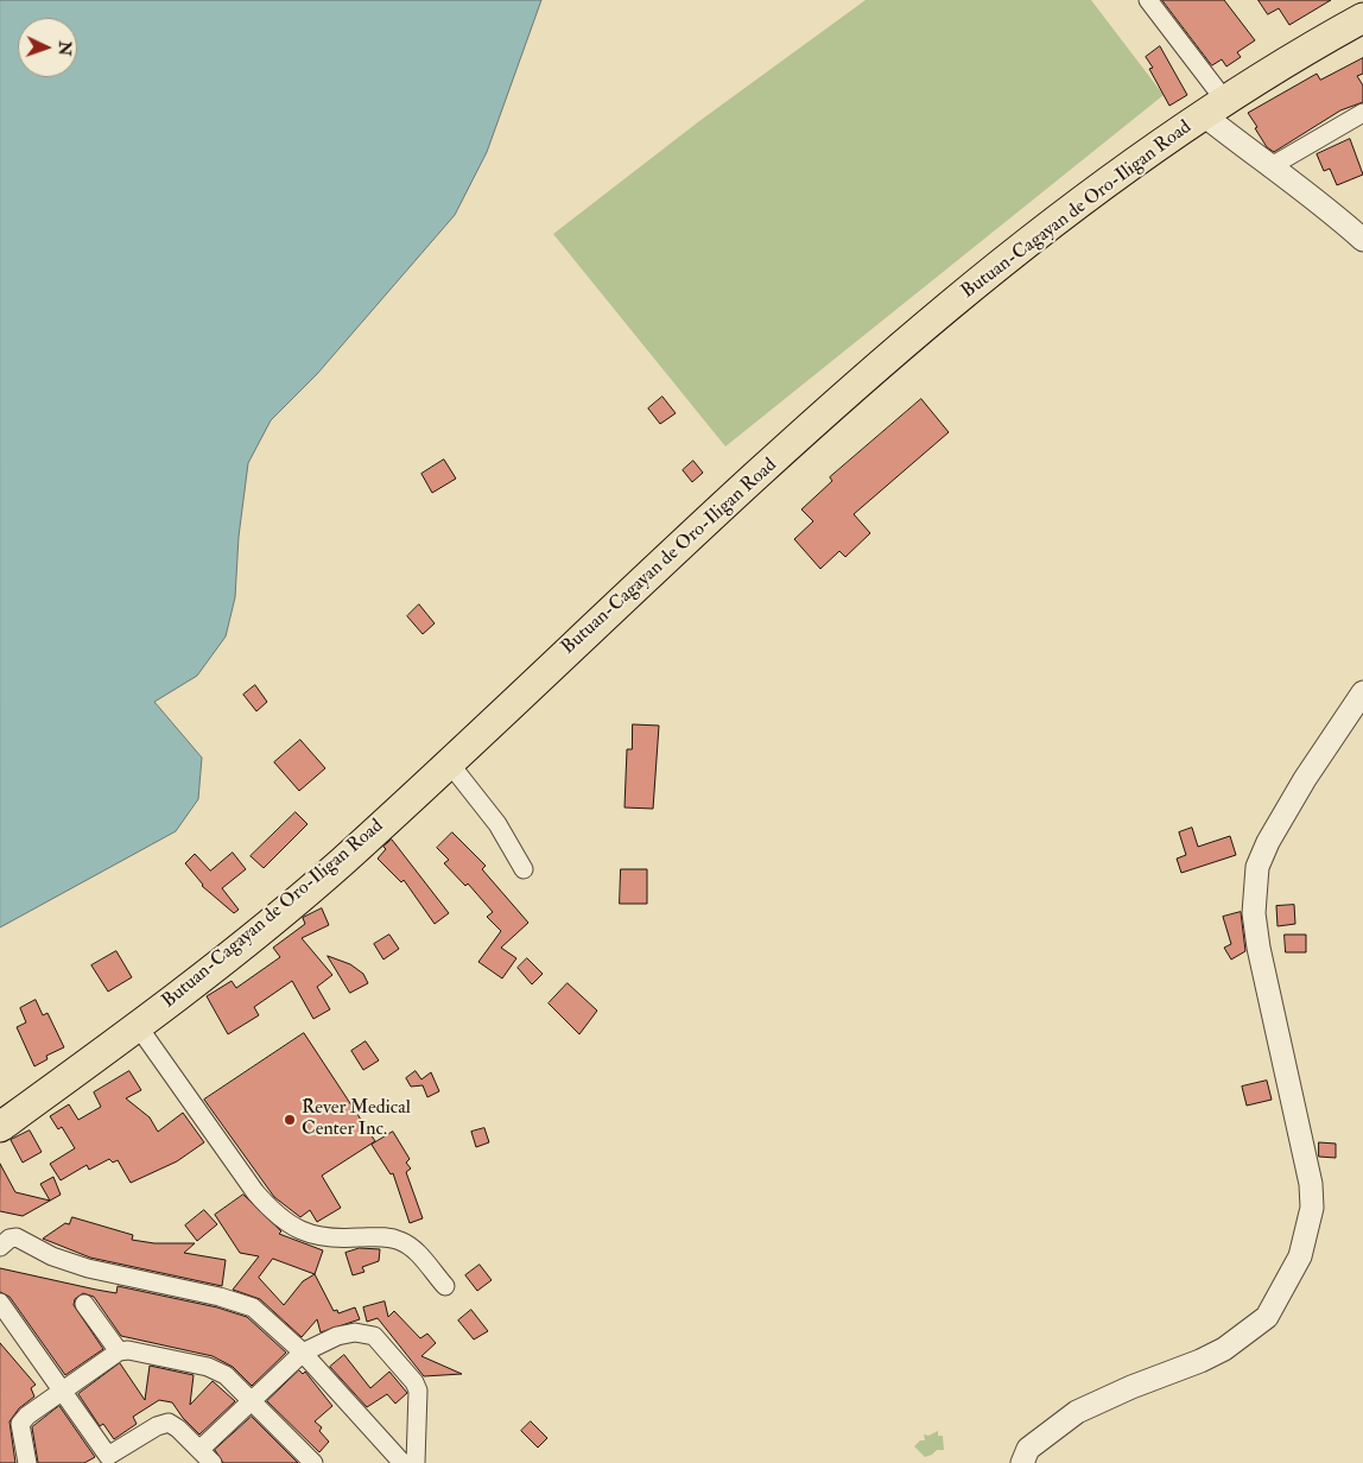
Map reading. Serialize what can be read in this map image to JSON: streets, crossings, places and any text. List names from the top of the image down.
{
  "streets": {
    "highway": ["Butuan-Cagayan de Oro-Iligan Road"]
  },
  "places": ["Rever Medical Center Inc."],
  "north": "right"
}
